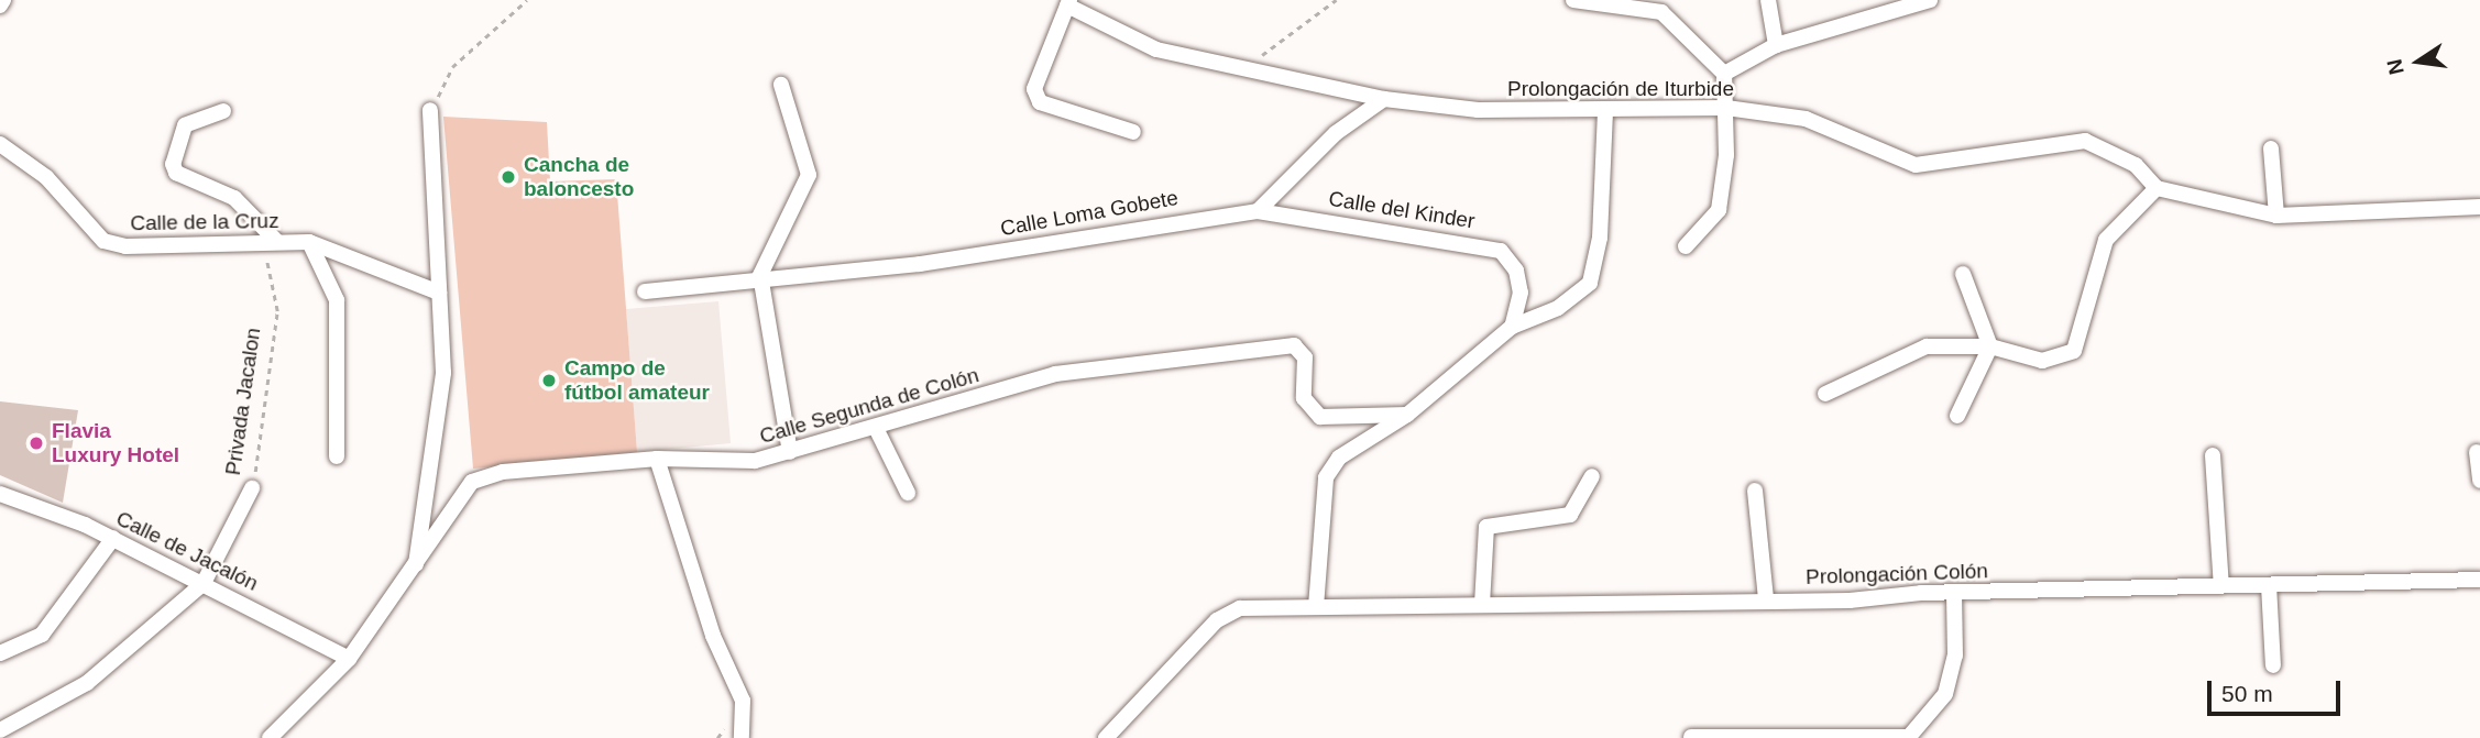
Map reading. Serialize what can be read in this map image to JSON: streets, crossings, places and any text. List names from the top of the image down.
{
  "streets": {
    "street": [
      "Prolongación de Iturbide",
      "Calle del Kinder",
      "Calle Loma Gobete",
      "Calle de la Cruz",
      "Privada Jacalon",
      "Calle Segunda de Colón",
      "Calle de Jacalón",
      "Prolongación Colón"
    ]
  },
  "crossings": [
    ["Calle del Kinder", "Calle Loma Gobete"],
    ["Calle de la Cruz", "Privada Jacalon"],
    ["Privada Jacalon", "Calle de Jacalón"],
    ["Calle Segunda de Colón", "Calle de Jacalón"]
  ],
  "places": ["Cancha de baloncesto", "Campo de fútbol amateur", "Flavia Luxury Hotel"],
  "scale_bar": "50 m",
  "north": "left"
}
